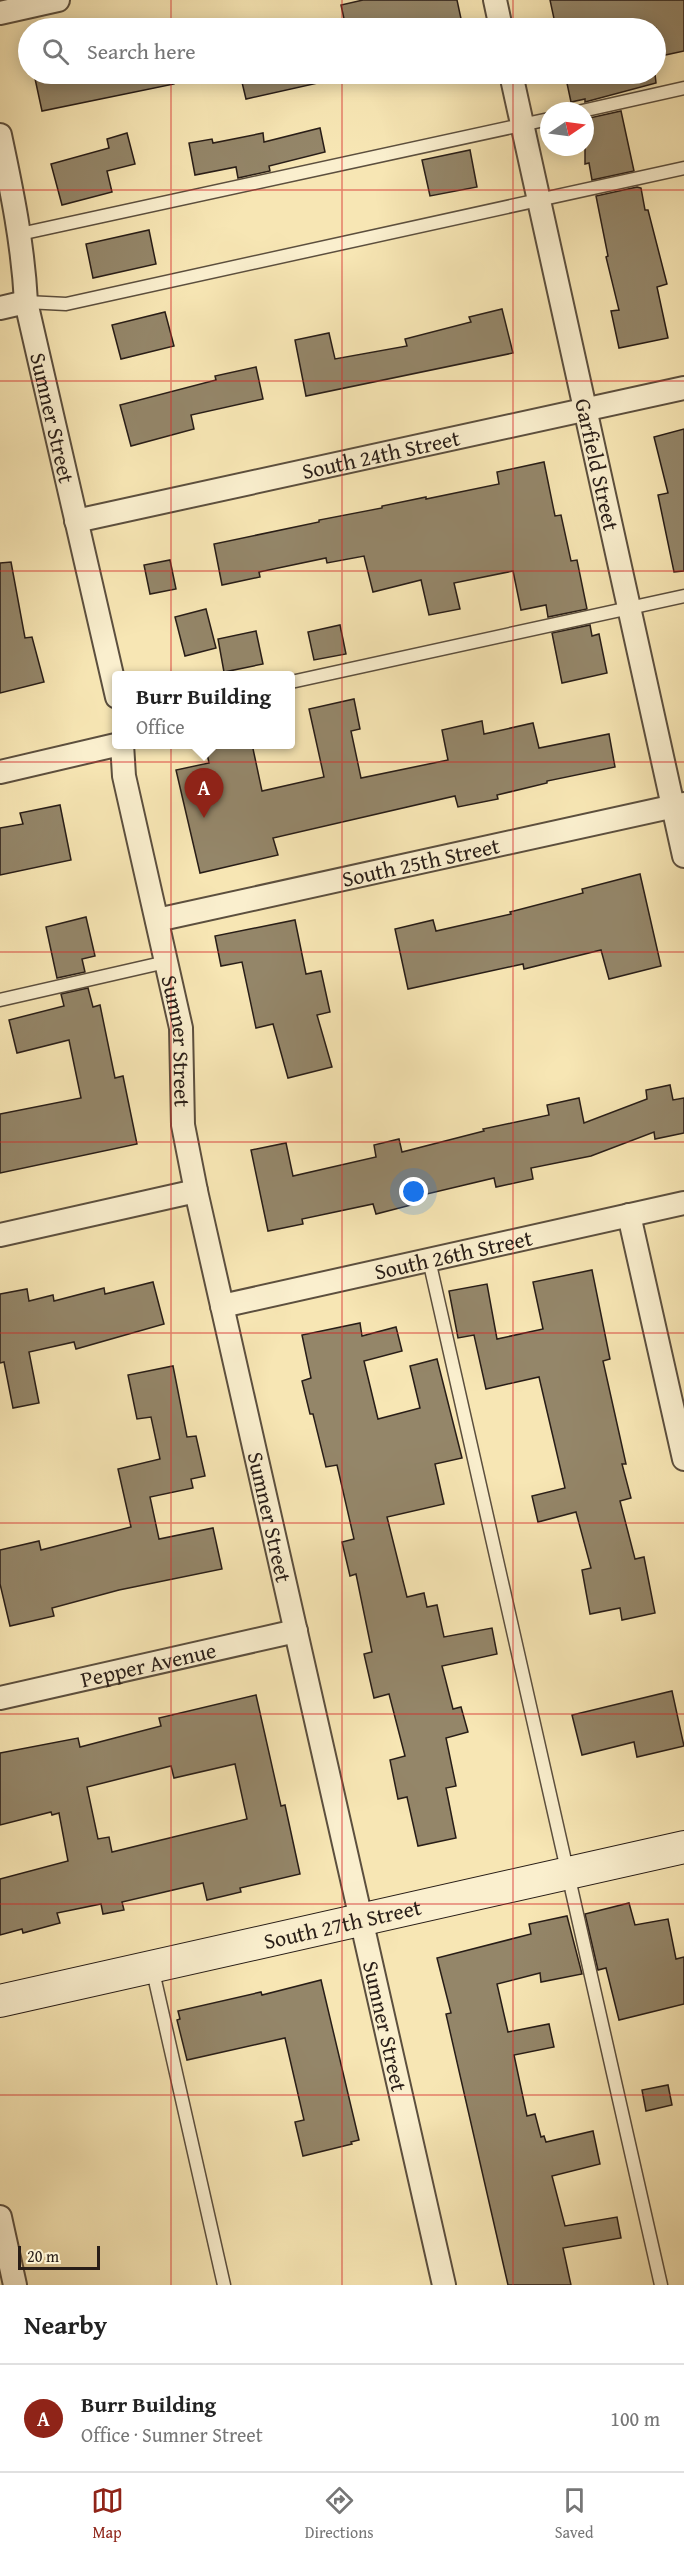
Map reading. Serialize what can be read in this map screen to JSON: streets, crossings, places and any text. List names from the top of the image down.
{
  "streets": {
    "main road": ["South 27th Street"],
    "street": [
      "Sumner Street",
      "South 24th Street",
      "Garfield Street",
      "South 25th Street",
      "South 26th Street",
      "Pepper Avenue"
    ]
  },
  "crossings": [
    ["Sumner Street", "South 24th Street"],
    ["Sumner Street", "South 25th Street"],
    ["Sumner Street", "South 26th Street"],
    ["Sumner Street", "Pepper Avenue"],
    ["Sumner Street", "South 27th Street"],
    ["South 24th Street", "Garfield Street"],
    ["Garfield Street", "South 25th Street"]
  ],
  "scale_bar": "20 m",
  "north": "right",
  "page": {
    "search": "Search here",
    "popup": ["Burr Building", "Office"],
    "pins": "A",
    "scale": "20 m",
    "heading": "Nearby",
    "list": [
      {
        "mark": "A",
        "name": "Burr Building",
        "note": "Office · Sumner Street",
        "value": "100 m"
      }
    ],
    "nav": ["Map", "Directions", "Saved"]
  }
}
